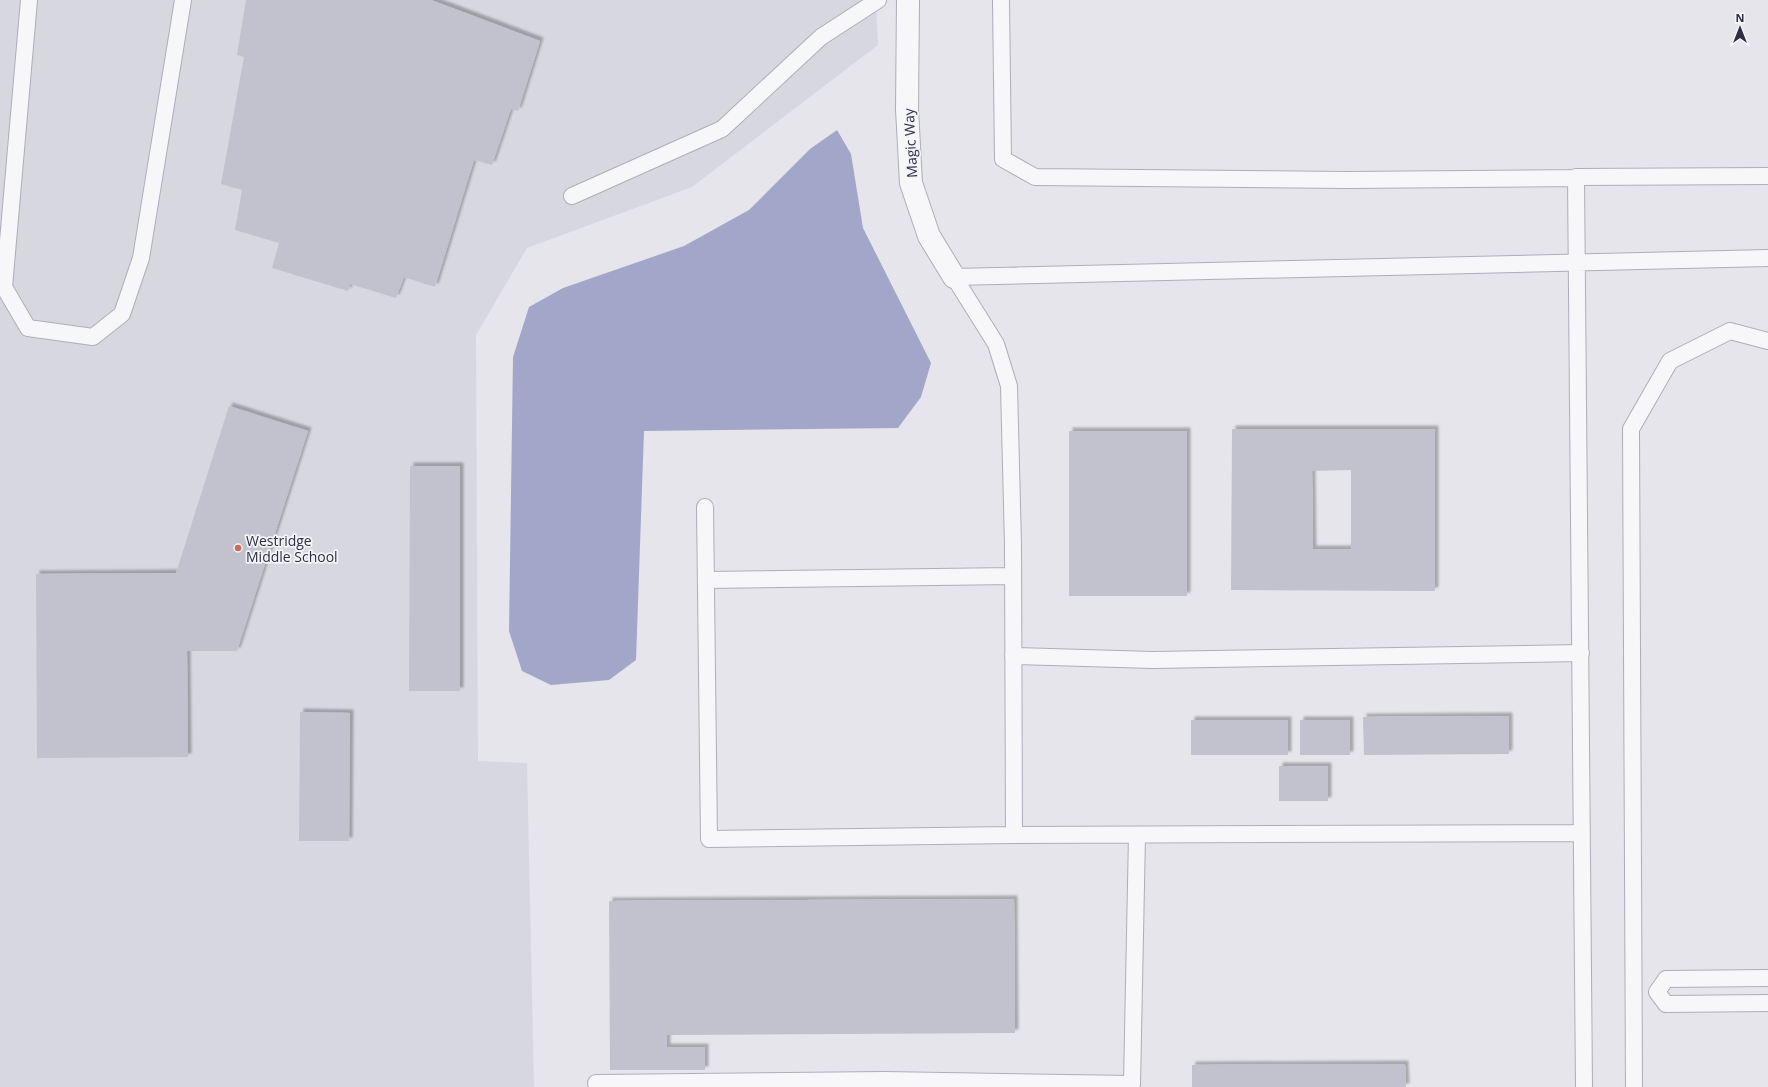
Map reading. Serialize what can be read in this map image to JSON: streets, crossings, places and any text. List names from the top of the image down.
{
  "streets": {
    "street": ["Magic Way"]
  },
  "places": ["Westridge Middle School"],
  "north": "top"
}
